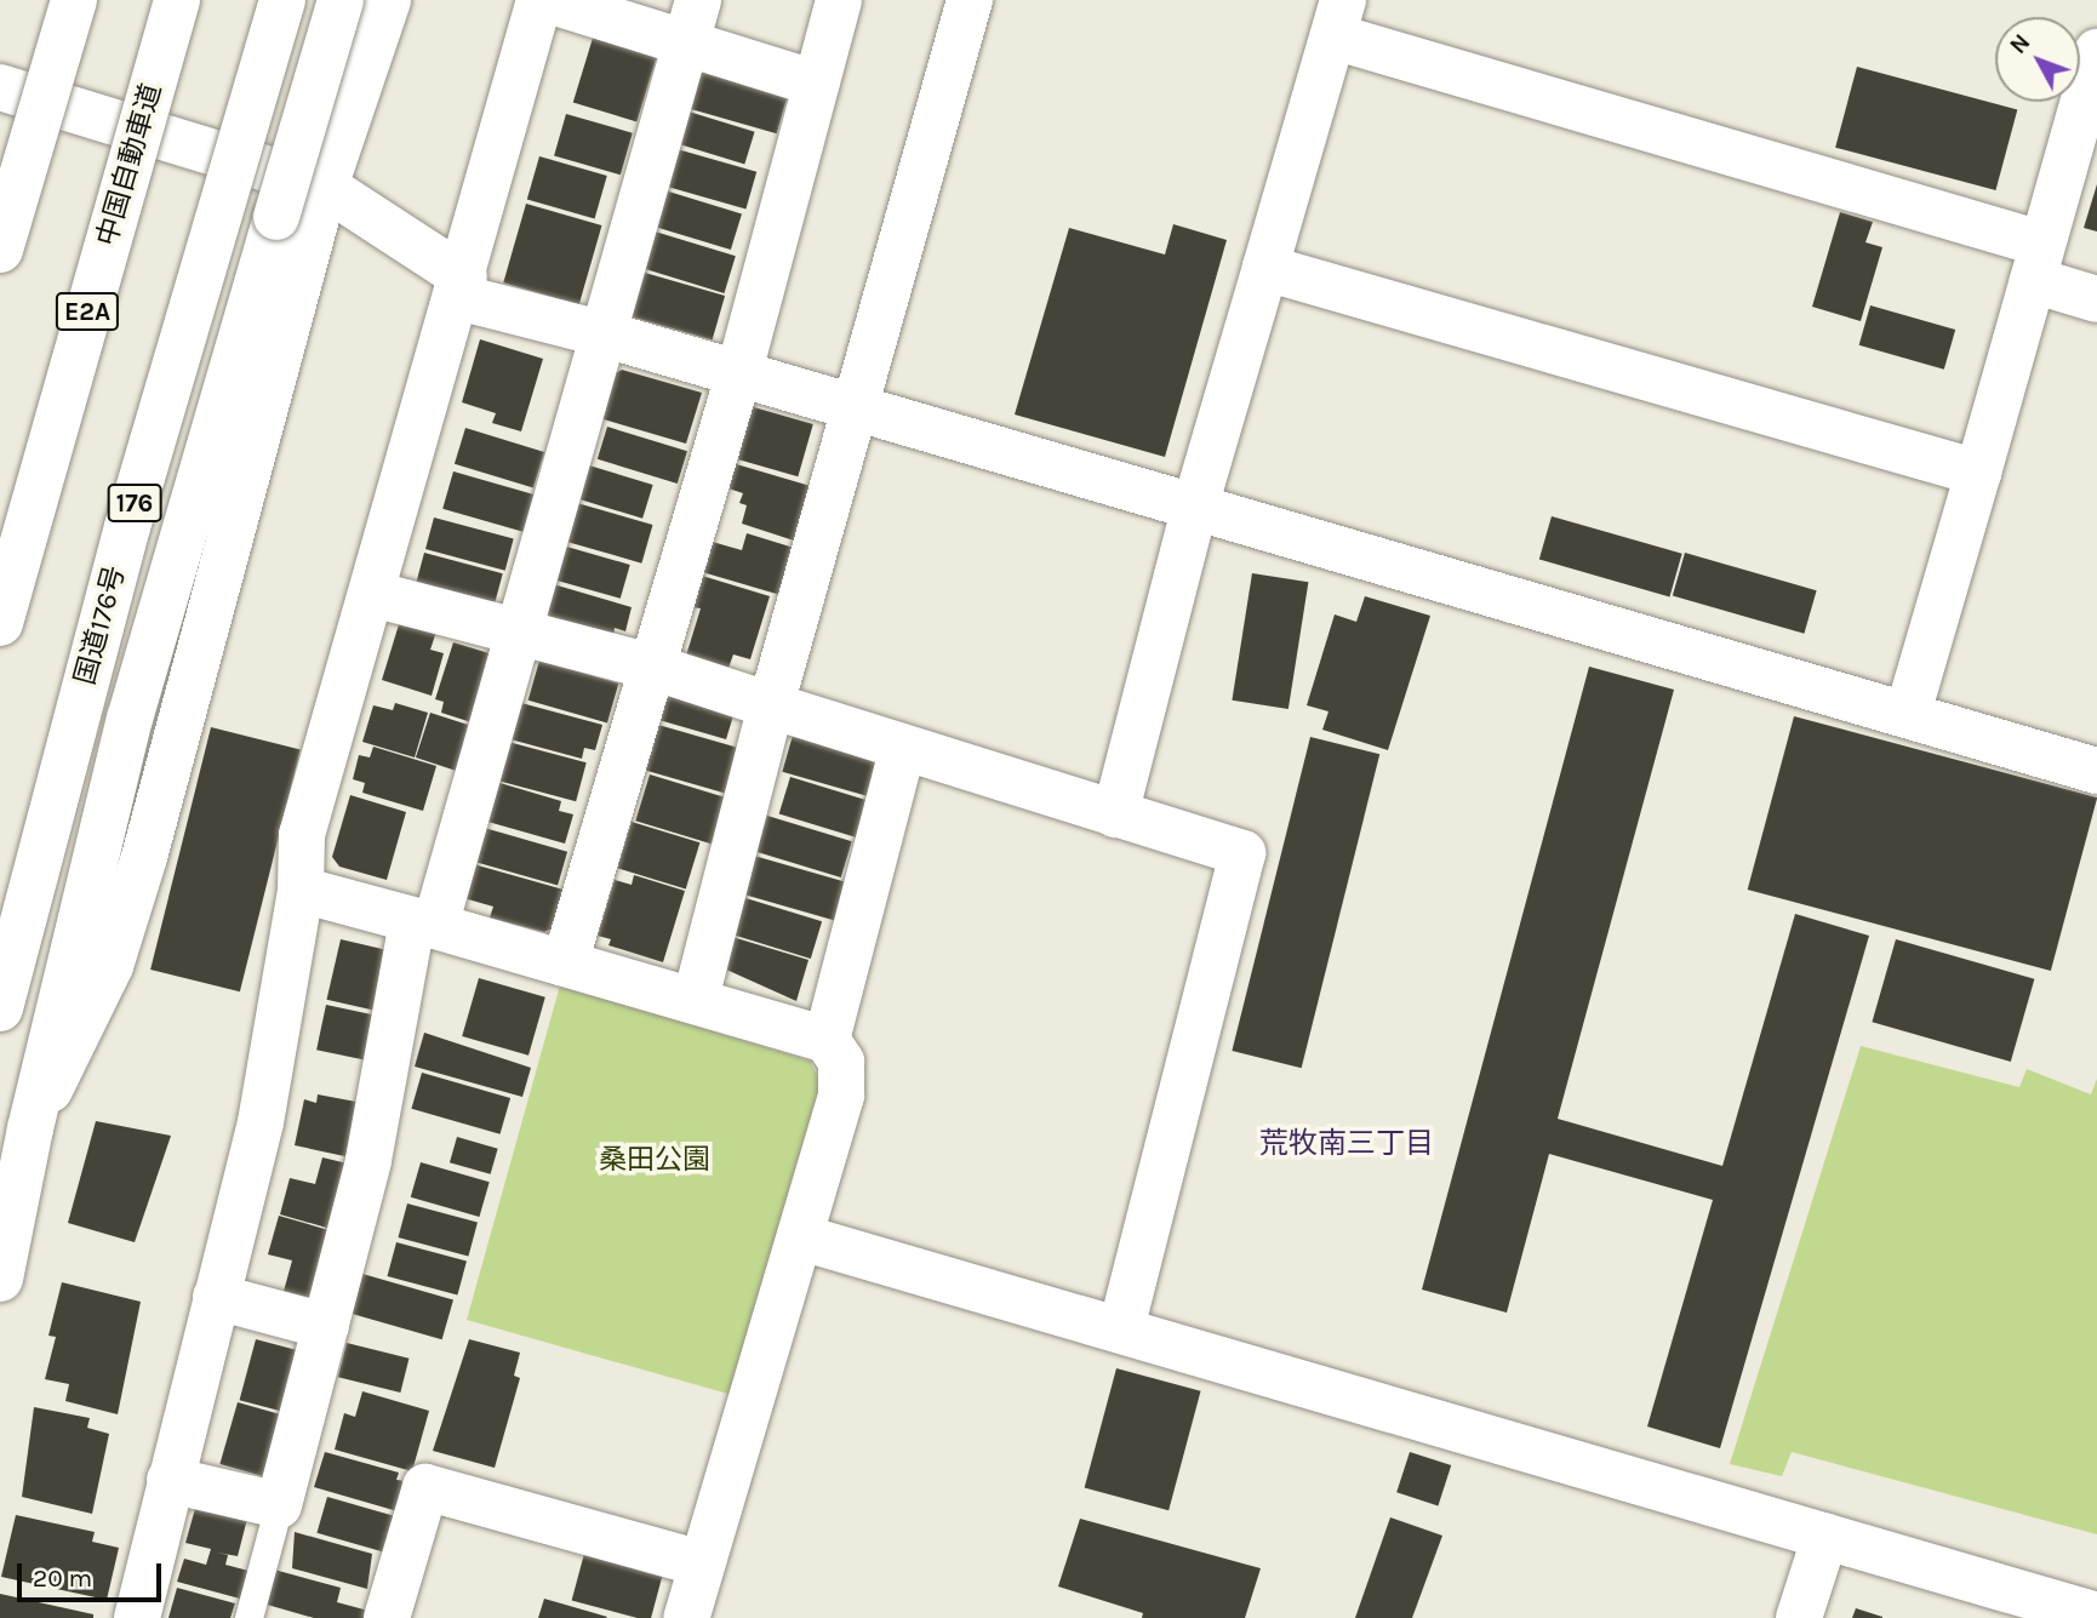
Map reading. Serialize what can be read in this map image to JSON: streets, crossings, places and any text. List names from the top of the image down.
{
  "streets": {
    "main road": [
      "中国自動車道",
      "E2A",
      "176",
      "国道176号"
    ]
  },
  "districts": ["荒牧南三丁目"],
  "parks": ["桑田公園"],
  "scale_bar": "20 m",
  "north": "top left"
}
